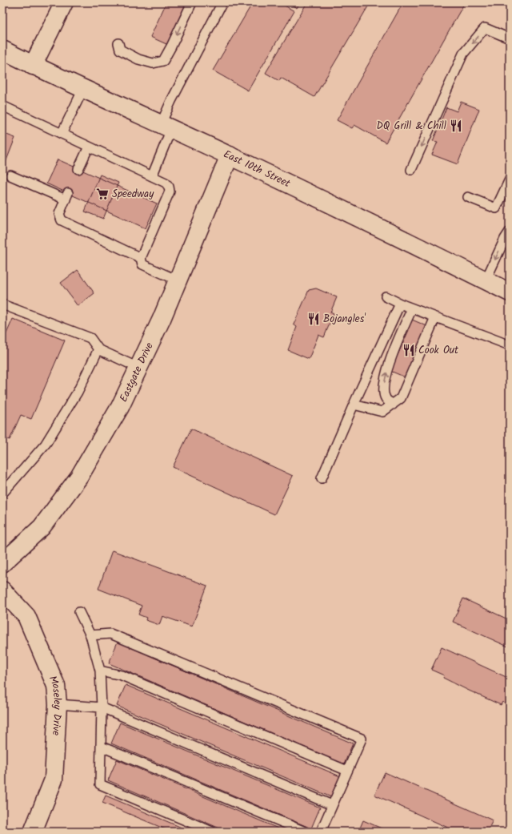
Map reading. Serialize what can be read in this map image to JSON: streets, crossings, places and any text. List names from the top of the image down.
{
  "streets": {
    "street": ["East 10th Street", "Eastgate Drive", "Moseley Drive"]
  },
  "crossings": [
    ["East 10th Street", "Eastgate Drive"]
  ],
  "places": {
    "restaurant": ["DQ Grill & Chill", "Bojangles'", "Cook Out"],
    "supermarket": ["Speedway"]
  }
}
